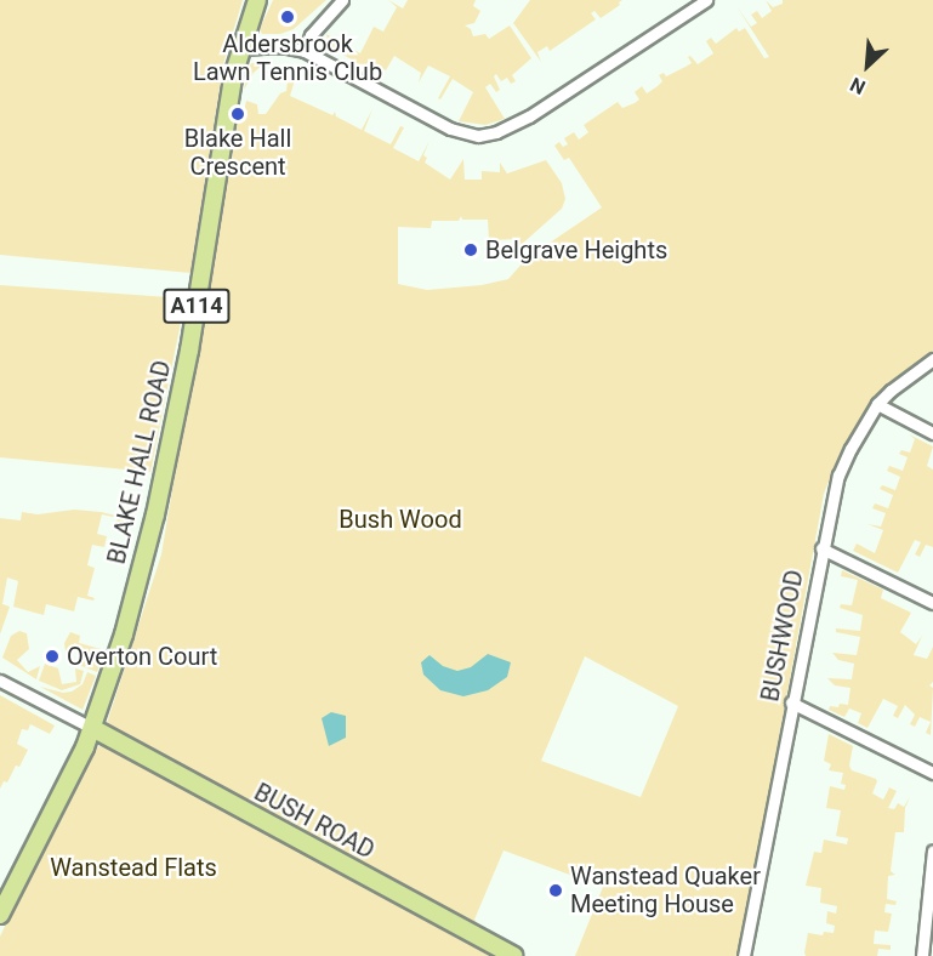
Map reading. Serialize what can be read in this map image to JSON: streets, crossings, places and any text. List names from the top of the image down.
{
  "streets": {
    "main road": ["A114", "BLAKE HALL ROAD", "BUSH ROAD"],
    "street": ["BUSHWOOD"]
  },
  "crossings": [
    ["BLAKE HALL ROAD", "BUSH ROAD"]
  ],
  "parks": ["Bush Wood", "Wanstead Flats"],
  "places": [
    "Aldersbrook Lawn Tennis Club",
    "Blake Hall Crescent",
    "Belgrave Heights",
    "Overton Court",
    "Wanstead Quaker Meeting House"
  ],
  "north": "bottom left"
}
